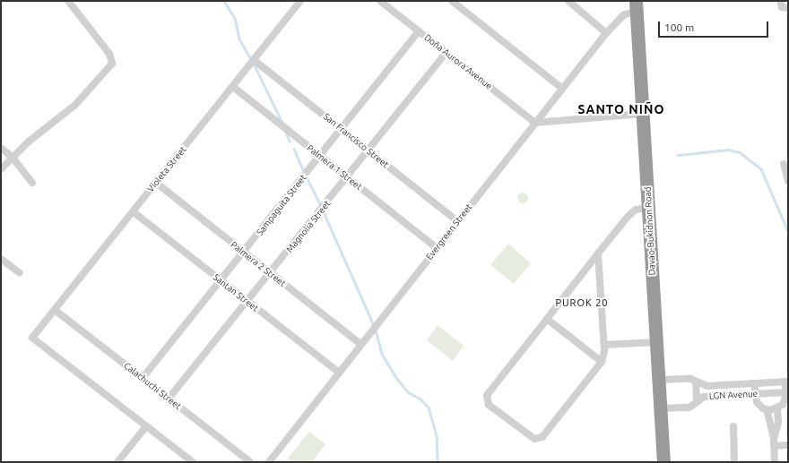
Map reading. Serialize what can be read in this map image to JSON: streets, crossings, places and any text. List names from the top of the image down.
{
  "streets": {
    "highway": ["Davao-Bukidnon Road"],
    "street": [
      "Doña Aurora Avenue",
      "San Francisco Street",
      "Palmera 1 Street",
      "Violeta Street",
      "Sampaguita Street",
      "Magnolia Street",
      "Evergreen Street",
      "Palmera 2 Street",
      "Santan Street",
      "Calachuchi Street",
      "LGN Avenue"
    ]
  },
  "crossings": [
    ["Doña Aurora Avenue", "Sampaguita Street"],
    ["Doña Aurora Avenue", "Magnolia Street"],
    ["Doña Aurora Avenue", "Evergreen Street"],
    ["San Francisco Street", "Violeta Street"],
    ["San Francisco Street", "Sampaguita Street"],
    ["San Francisco Street", "Magnolia Street"],
    ["San Francisco Street", "Evergreen Street"],
    ["Palmera 1 Street", "Violeta Street"],
    ["Palmera 1 Street", "Sampaguita Street"],
    ["Palmera 1 Street", "Magnolia Street"],
    ["Palmera 1 Street", "Evergreen Street"],
    ["Violeta Street", "Palmera 2 Street"],
    ["Violeta Street", "Santan Street"],
    ["Violeta Street", "Calachuchi Street"],
    ["Sampaguita Street", "Palmera 2 Street"],
    ["Sampaguita Street", "Santan Street"],
    ["Sampaguita Street", "Calachuchi Street"],
    ["Magnolia Street", "Palmera 2 Street"],
    ["Magnolia Street", "Santan Street"],
    ["Magnolia Street", "Calachuchi Street"],
    ["Davao-Bukidnon Road", "Evergreen Street"],
    ["Davao-Bukidnon Road", "LGN Avenue"],
    ["Evergreen Street", "Palmera 2 Street"],
    ["Evergreen Street", "Santan Street"]
  ],
  "districts": ["SANTO NIÑO", "PUROK 20"],
  "scale_bar": "100 m"
}
